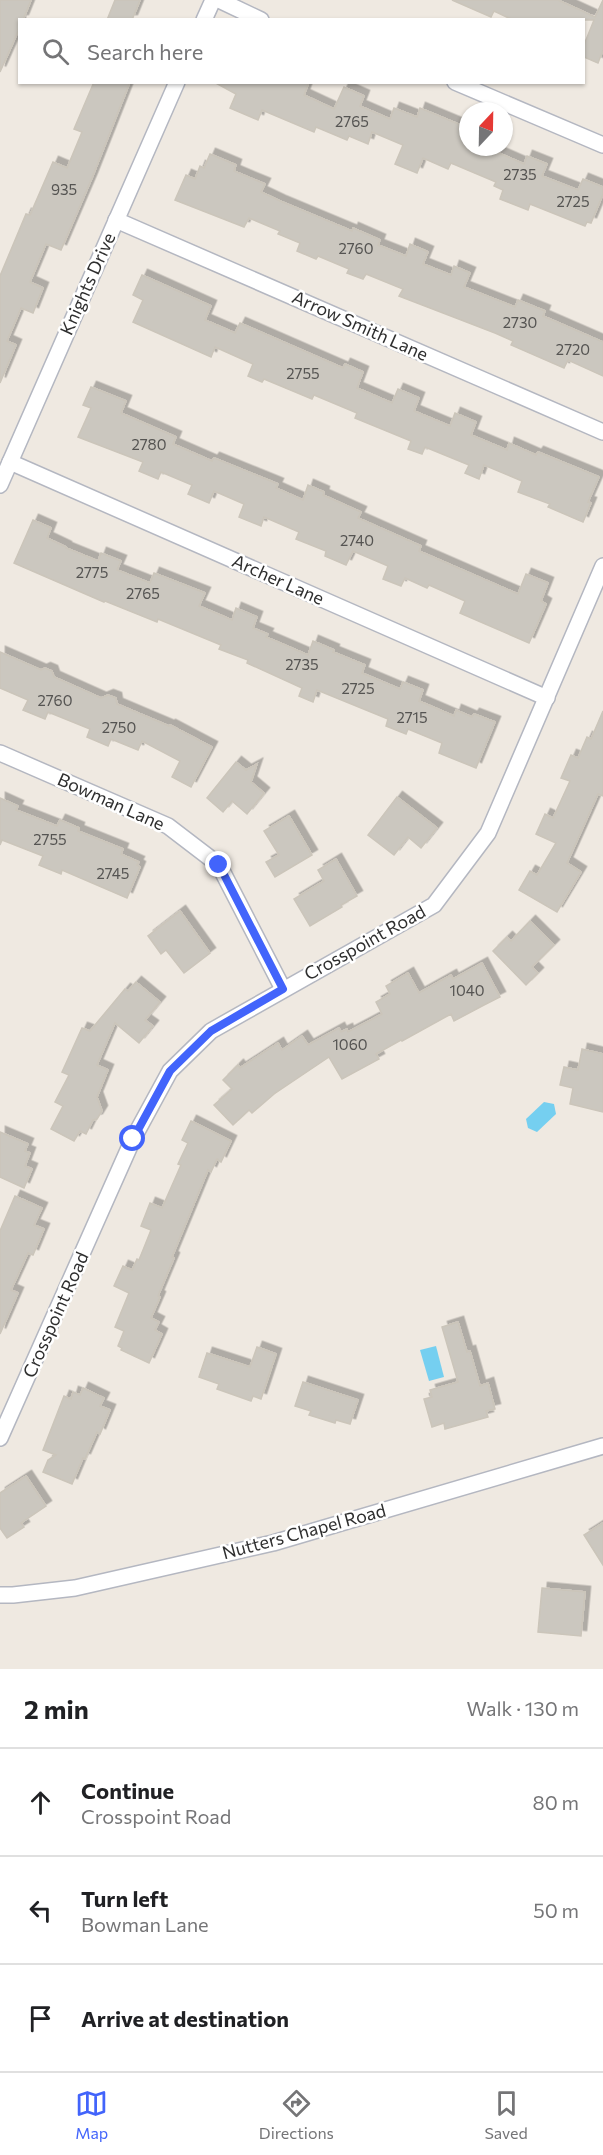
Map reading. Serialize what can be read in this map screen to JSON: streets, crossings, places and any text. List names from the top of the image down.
{
  "streets": {
    "street": [
      "Knights Drive",
      "Arrow Smith Lane",
      "Archer Lane",
      "Bowman Lane",
      "Crosspoint Road",
      "Nutters Chapel Road"
    ]
  },
  "crossings": [
    ["Knights Drive", "Arrow Smith Lane"],
    ["Knights Drive", "Archer Lane"],
    ["Archer Lane", "Crosspoint Road"],
    ["Bowman Lane", "Crosspoint Road"]
  ],
  "house_numbers": [
    "2765",
    "2735",
    "935",
    "2725",
    "2760",
    "2730",
    "2720",
    "2755",
    "2780",
    "2740",
    "2775",
    "2765",
    "2735",
    "2725",
    "2760",
    "2715",
    "2750",
    "2755",
    "2745",
    "1040",
    "1060"
  ],
  "north": "top",
  "page": {
    "search": "Search here",
    "heading": ["2 min", "Walk · 130 m"],
    "list": [
      ["Continue", "Crosspoint Road", "80 m"],
      ["Turn left", "Bowman Lane", "50 m"],
      "Arrive at destination"
    ],
    "nav": ["Map", "Directions", "Saved"]
  }
}
